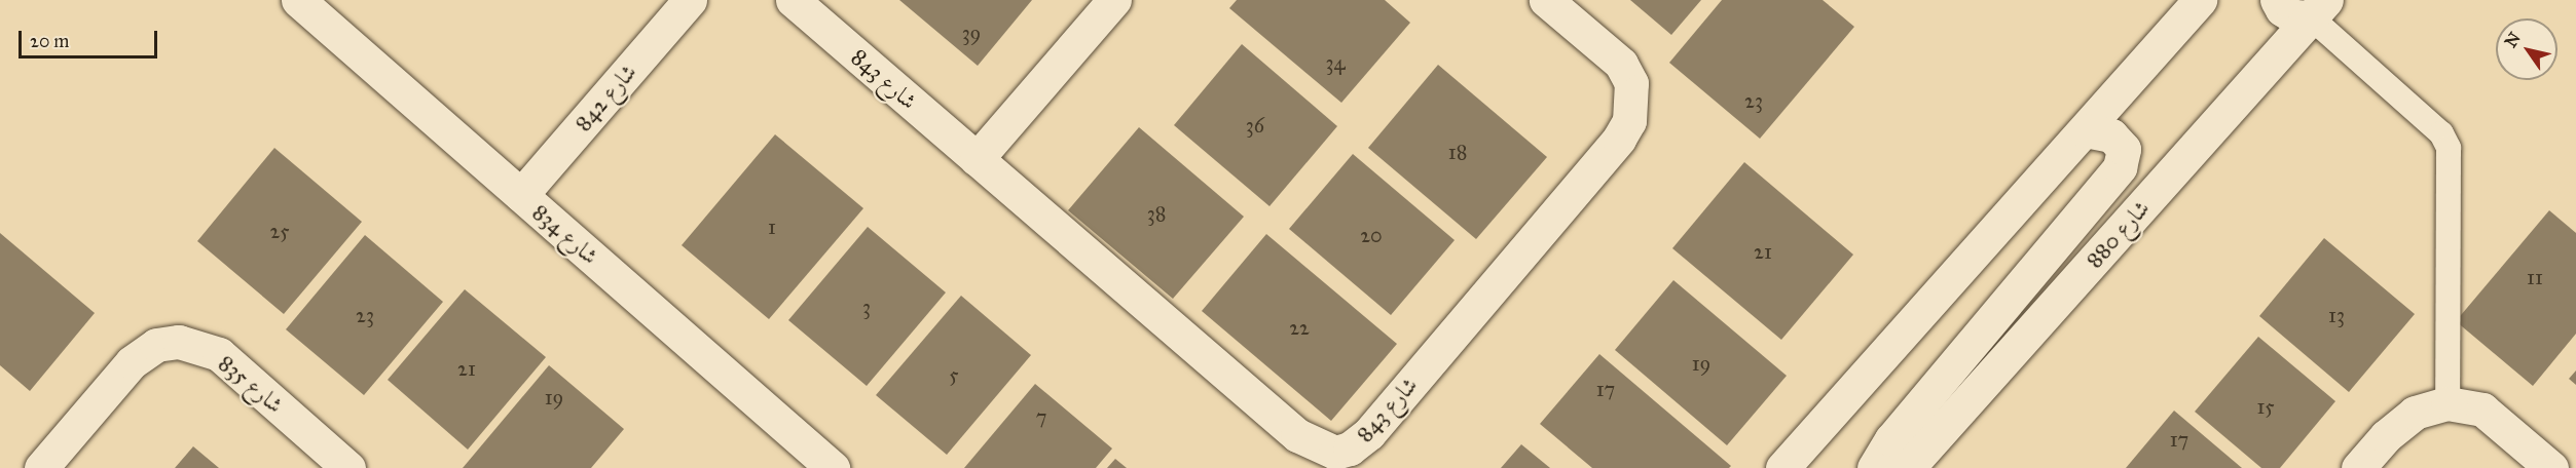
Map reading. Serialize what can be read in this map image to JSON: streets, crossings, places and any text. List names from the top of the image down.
{
  "streets": {
    "street": [
      "شارع 843",
      "شارع 842",
      "شارع 834",
      "شارع 880",
      "شارع 835"
    ]
  },
  "crossings": [
    ["شارع 842", "شارع 834"]
  ],
  "house_numbers": [
    "39",
    "34",
    "23",
    "36",
    "18",
    "38",
    "1",
    "25",
    "20",
    "21",
    "11",
    "3",
    "23",
    "13",
    "22",
    "19",
    "21",
    "5",
    "17",
    "19",
    "15",
    "7",
    "17"
  ],
  "scale_bar": "20 m",
  "north": "top left"
}
